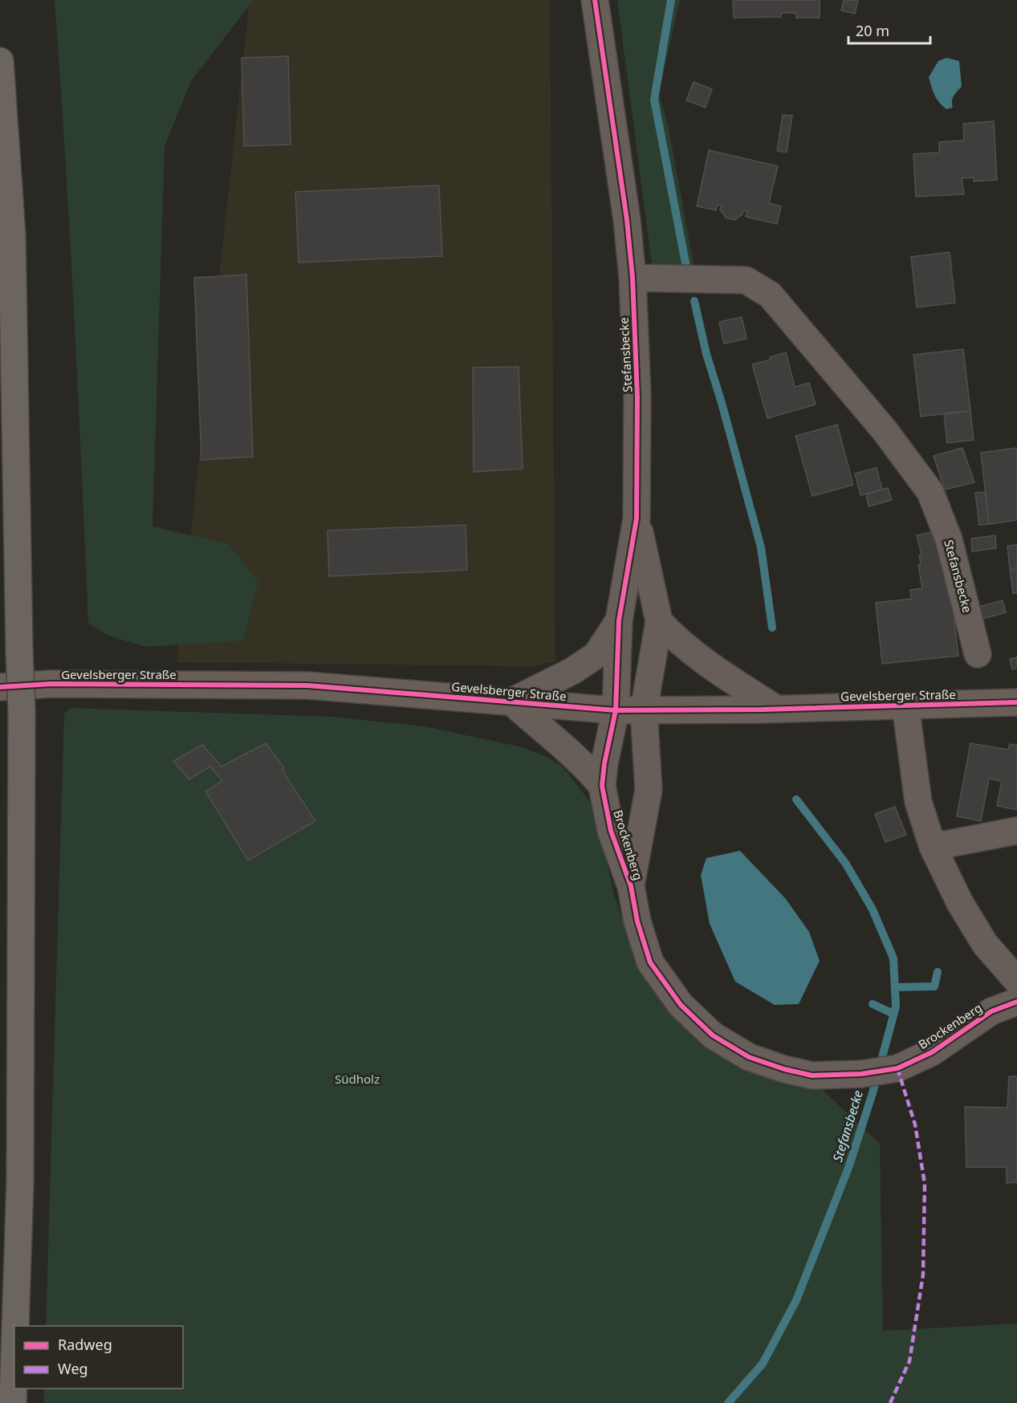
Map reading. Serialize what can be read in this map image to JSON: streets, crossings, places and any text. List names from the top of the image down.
{
  "streets": {
    "main road": ["Gevelsberger Straße"],
    "street": ["Stefansbecke", "Brockenberg"]
  },
  "crossings": [
    ["Stefansbecke", "Gevelsberger Straße"],
    ["Stefansbecke", "Brockenberg"],
    ["Gevelsberger Straße", "Brockenberg"]
  ],
  "water": ["Stefansbecke"],
  "parks": ["Südholz"],
  "legend": ["Radweg", "Weg"],
  "scale_bar": "20 m"
}
